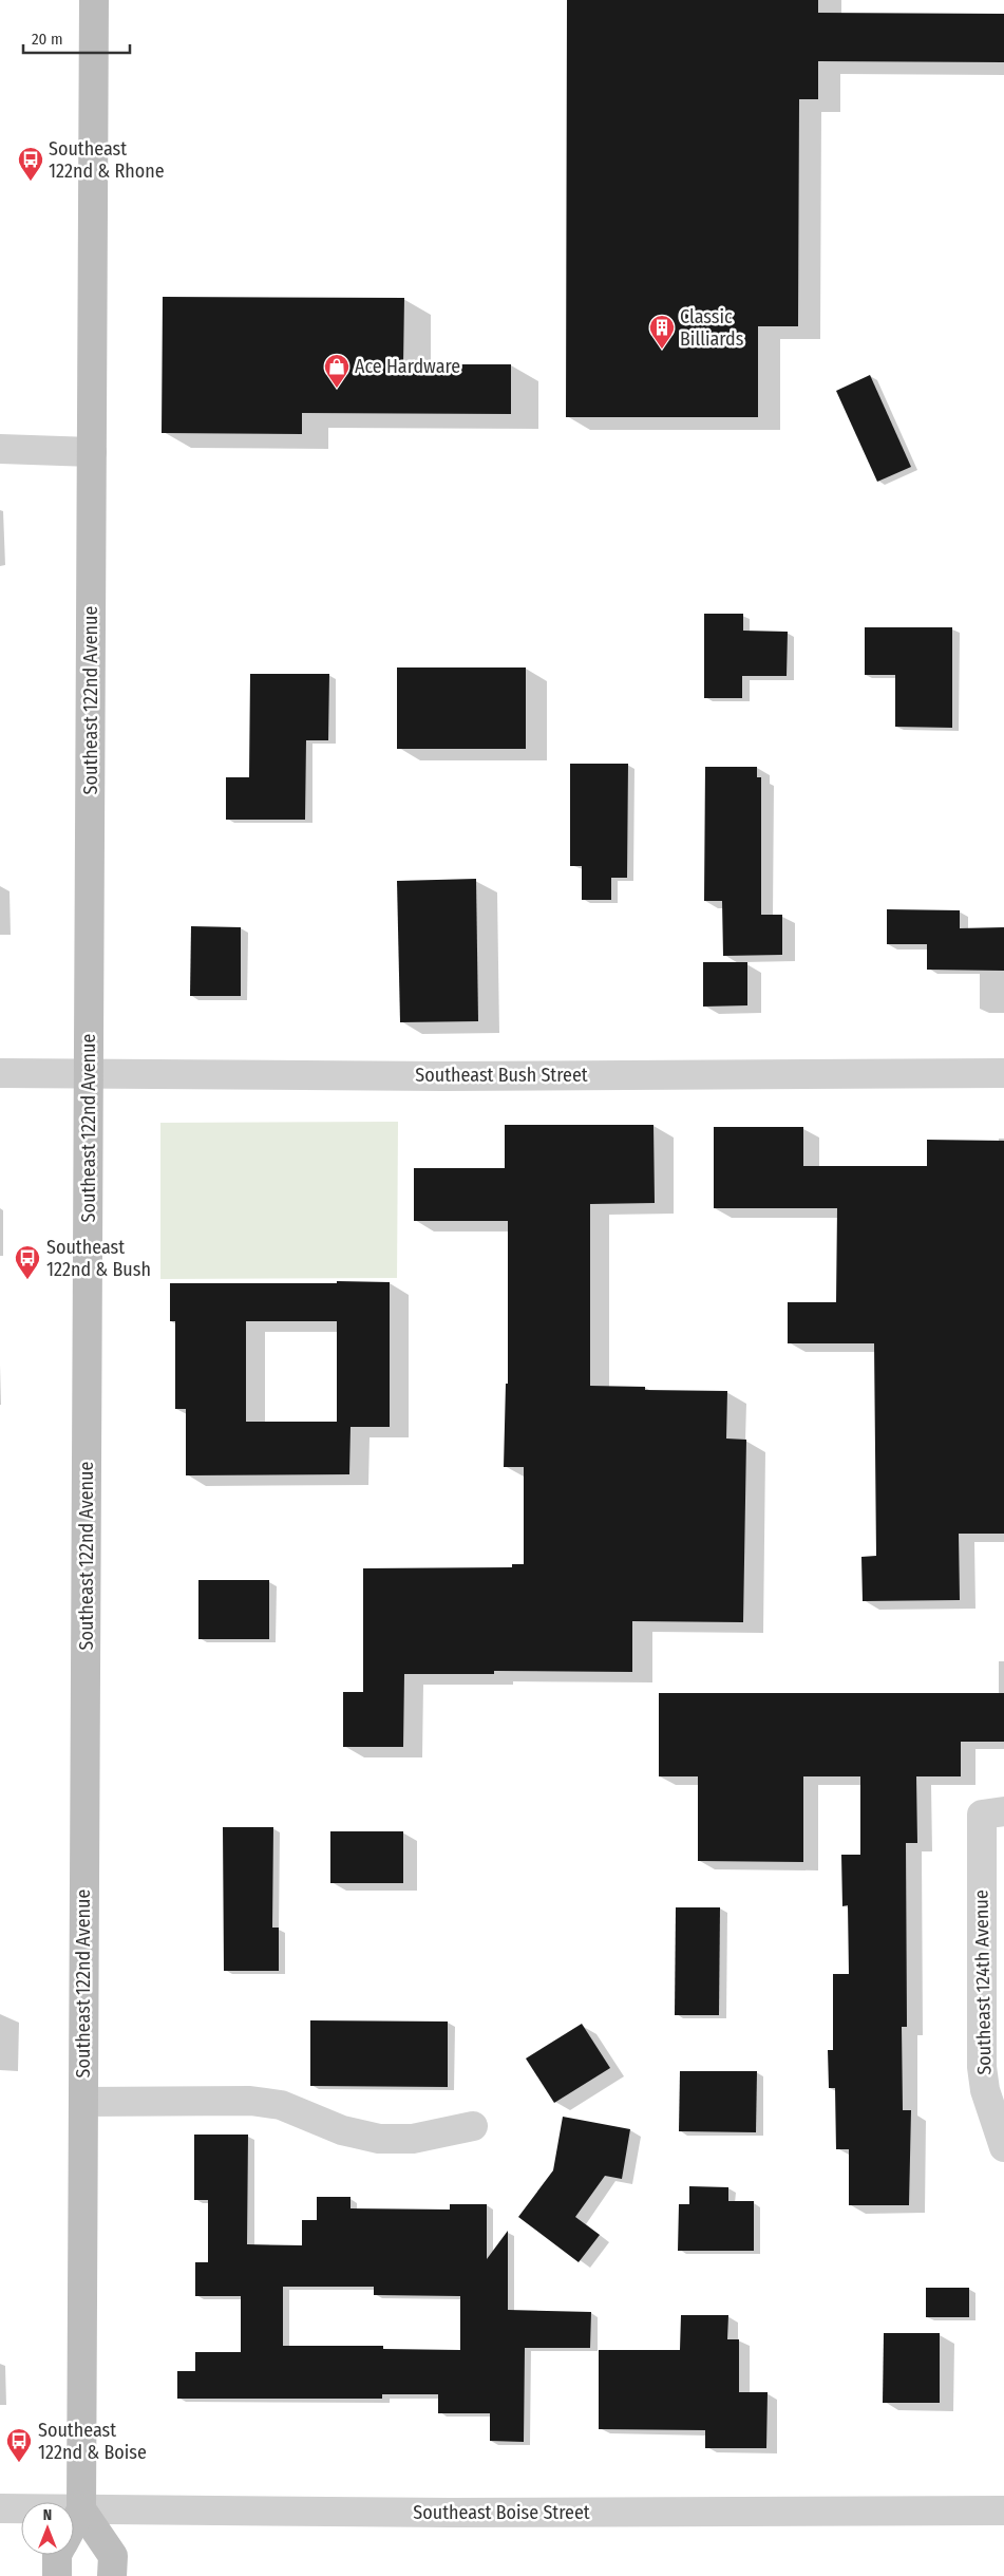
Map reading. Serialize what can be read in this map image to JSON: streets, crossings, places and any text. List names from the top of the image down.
{
  "streets": {
    "main road": ["Southeast 122nd Avenue"],
    "street": ["Southeast Bush Street", "Southeast 124th Avenue", "Southeast Boise Street"]
  },
  "crossings": [
    ["Southeast 122nd Avenue", "Southeast Bush Street"],
    ["Southeast 122nd Avenue", "Southeast Boise Street"]
  ],
  "places": {
    "bus stop": ["Southeast 122nd & Rhone", "Southeast 122nd & Bush", "Southeast 122nd & Boise"],
    "building": ["Classic Billiards"],
    "shop": ["Ace Hardware"]
  },
  "scale_bar": "20 m",
  "north": "top"
}
